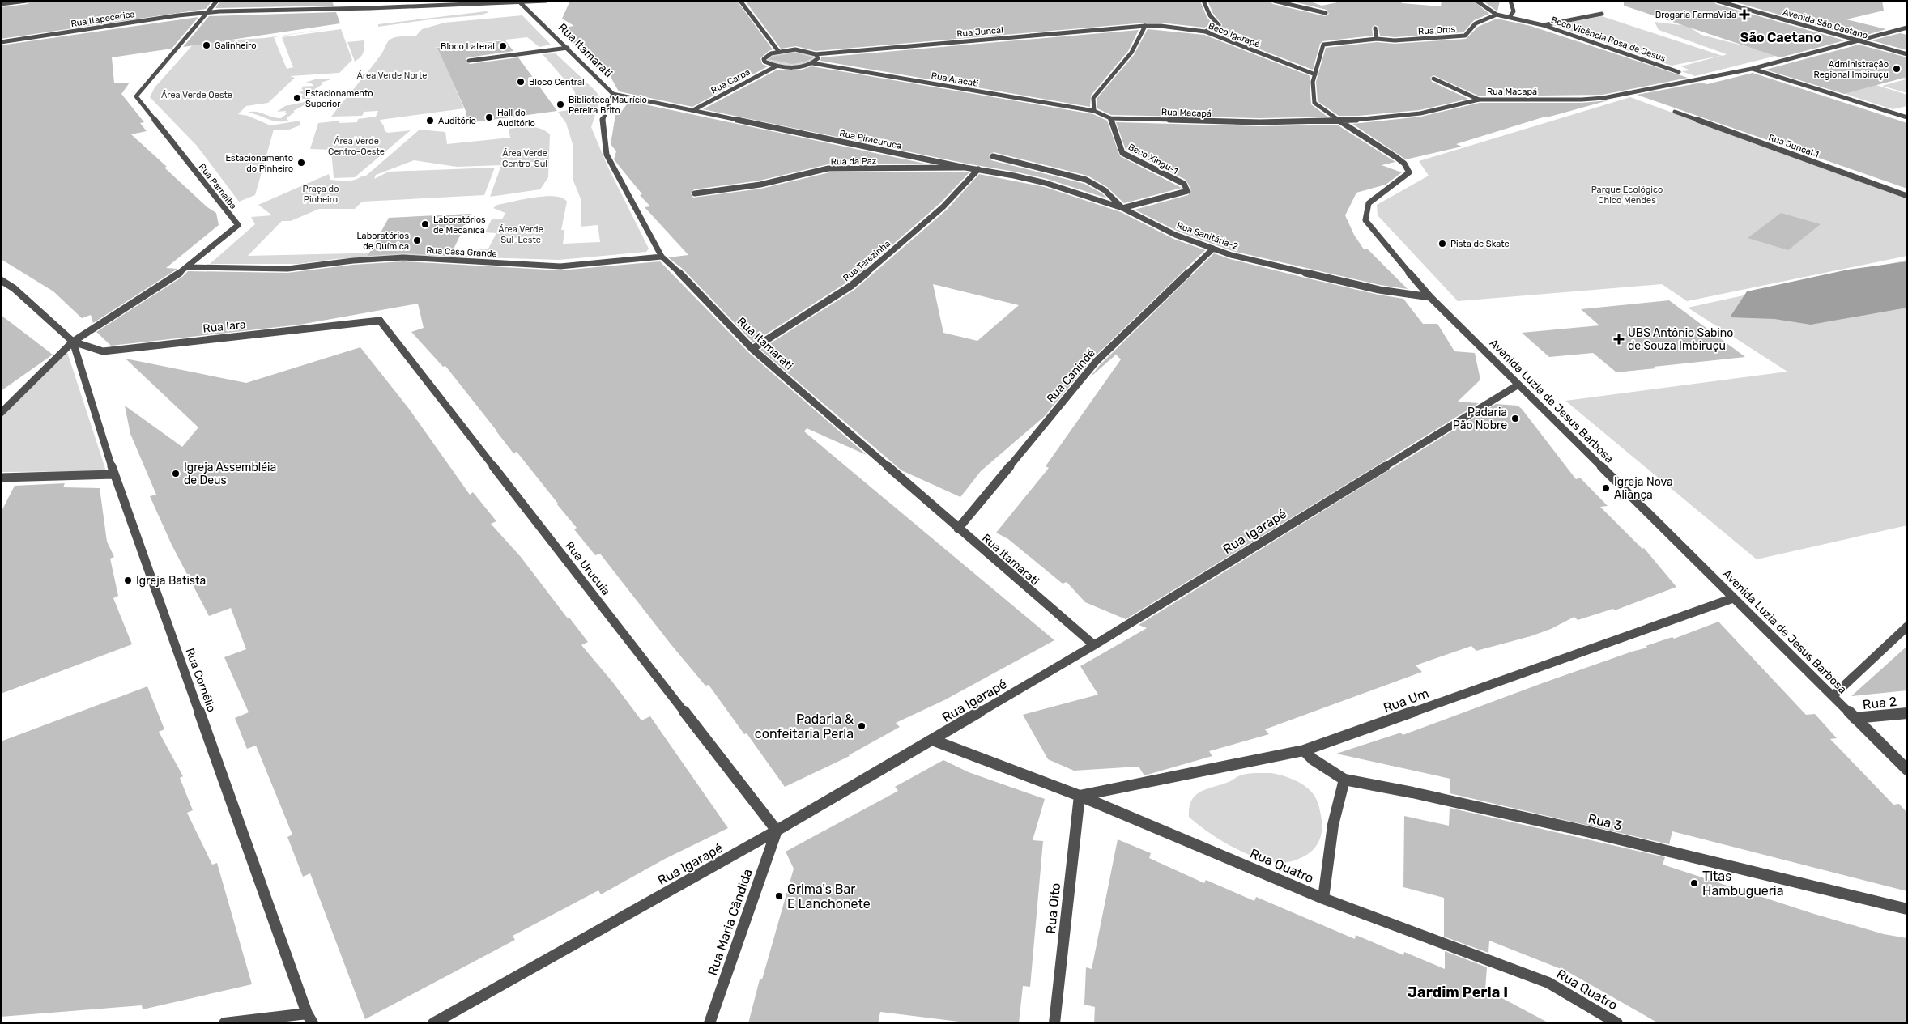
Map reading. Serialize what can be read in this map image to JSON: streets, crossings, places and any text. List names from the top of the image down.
{
  "streets": {
    "street": [
      "Rua Itapecerica",
      "Avenida São Caetano",
      "Rua Oros",
      "Rua Juncal",
      "Beco Igarapé",
      "Beco Vicência Rosa de Jesus",
      "Rua Itamarati",
      "Rua Aracati",
      "Rua Carpa",
      "Rua Macapá",
      "Rua Piracuruca",
      "Rua Juncal 1",
      "Beco Xingu-1",
      "Rua da Paz",
      "Rua Parnaíba",
      "Rua Sanitária-2",
      "Rua Casa Grande",
      "Rua Terezinha",
      "Rua Iara",
      "Rua Canindé",
      "Avenida Luzia de Jesus Barbosa",
      "Rua Igarapé",
      "Rua Urucuia",
      "Rua Cornélio",
      "Rua Um",
      "Rua 2",
      "Rua 3",
      "Rua Quatro",
      "Rua Oito",
      "Rua Maria Cândida"
    ]
  },
  "crossings": [
    ["Rua Itapecerica", "Rua Itamarati"],
    ["Rua Itapecerica", "Rua Parnaíba"],
    ["Avenida São Caetano", "Rua Macapá"],
    ["Rua Oros", "Beco Igarapé"],
    ["Rua Juncal", "Beco Igarapé"],
    ["Rua Itamarati", "Rua Piracuruca"],
    ["Rua Itamarati", "Rua Casa Grande"],
    ["Rua Itamarati", "Rua Terezinha"],
    ["Rua Itamarati", "Rua Canindé"],
    ["Rua Itamarati", "Rua Igarapé"],
    ["Rua Aracati", "Rua Macapá"],
    ["Rua Aracati", "Beco Xingu-1"],
    ["Rua Carpa", "Rua Piracuruca"],
    ["Rua Macapá", "Beco Xingu-1"],
    ["Rua Macapá", "Avenida Luzia de Jesus Barbosa"],
    ["Rua Piracuruca", "Beco Xingu-1"],
    ["Rua Piracuruca", "Rua da Paz"],
    ["Rua Piracuruca", "Rua Sanitária-2"],
    ["Rua Piracuruca", "Rua Terezinha"],
    ["Beco Xingu-1", "Rua Sanitária-2"],
    ["Rua Parnaíba", "Rua Casa Grande"],
    ["Rua Parnaíba", "Rua Iara"],
    ["Rua Parnaíba", "Rua Cornélio"],
    ["Rua Sanitária-2", "Rua Canindé"],
    ["Rua Sanitária-2", "Avenida Luzia de Jesus Barbosa"],
    ["Rua Iara", "Rua Urucuia"],
    ["Rua Iara", "Rua Cornélio"],
    ["Avenida Luzia de Jesus Barbosa", "Rua Igarapé"],
    ["Avenida Luzia de Jesus Barbosa", "Rua Um"],
    ["Avenida Luzia de Jesus Barbosa", "Rua 2"],
    ["Rua Igarapé", "Rua Urucuia"],
    ["Rua Igarapé", "Rua Quatro"],
    ["Rua Igarapé", "Rua Maria Cândida"],
    ["Rua Urucuia", "Rua Maria Cândida"],
    ["Rua Um", "Rua 3"],
    ["Rua Um", "Rua Quatro"],
    ["Rua Um", "Rua Oito"],
    ["Rua Quatro", "Rua Oito"]
  ],
  "districts": ["São Caetano", "Jardim Perla I"],
  "parks": [
    "Área Verde Norte",
    "Área Verde Oeste",
    "Área Verde Centro-Oeste",
    "Área Verde Centro-Sul",
    "Praça do Pinheiro",
    "Parque Ecológico Chico Mendes",
    "Área Verde Sul-Leste"
  ],
  "places": {
    "health": ["Drogaria FarmaVida", "UBS Antônio Sabino de Souza Imbiruçu"],
    "other": [
      "Galinheiro",
      "Bloco Lateral",
      "Administração Regional Imbiruçu",
      "Bloco Central",
      "Estacionamento Superior",
      "Biblioteca Maurício Pereira Brito",
      "Hall do Auditório",
      "Auditório",
      "Estacionamento do Pinheiro",
      "Laboratórios de Mecânica",
      "Laboratórios de Química",
      "Pista de Skate",
      "Padaria Pão Nobre",
      "Igreja Assembléia de Deus",
      "Igreja Nova Aliança",
      "Igreja Batista",
      "Padaria & confeitaria Perla",
      "Titas Hambugueria",
      "Grima's Bar E Lanchonete"
    ]
  }
}
